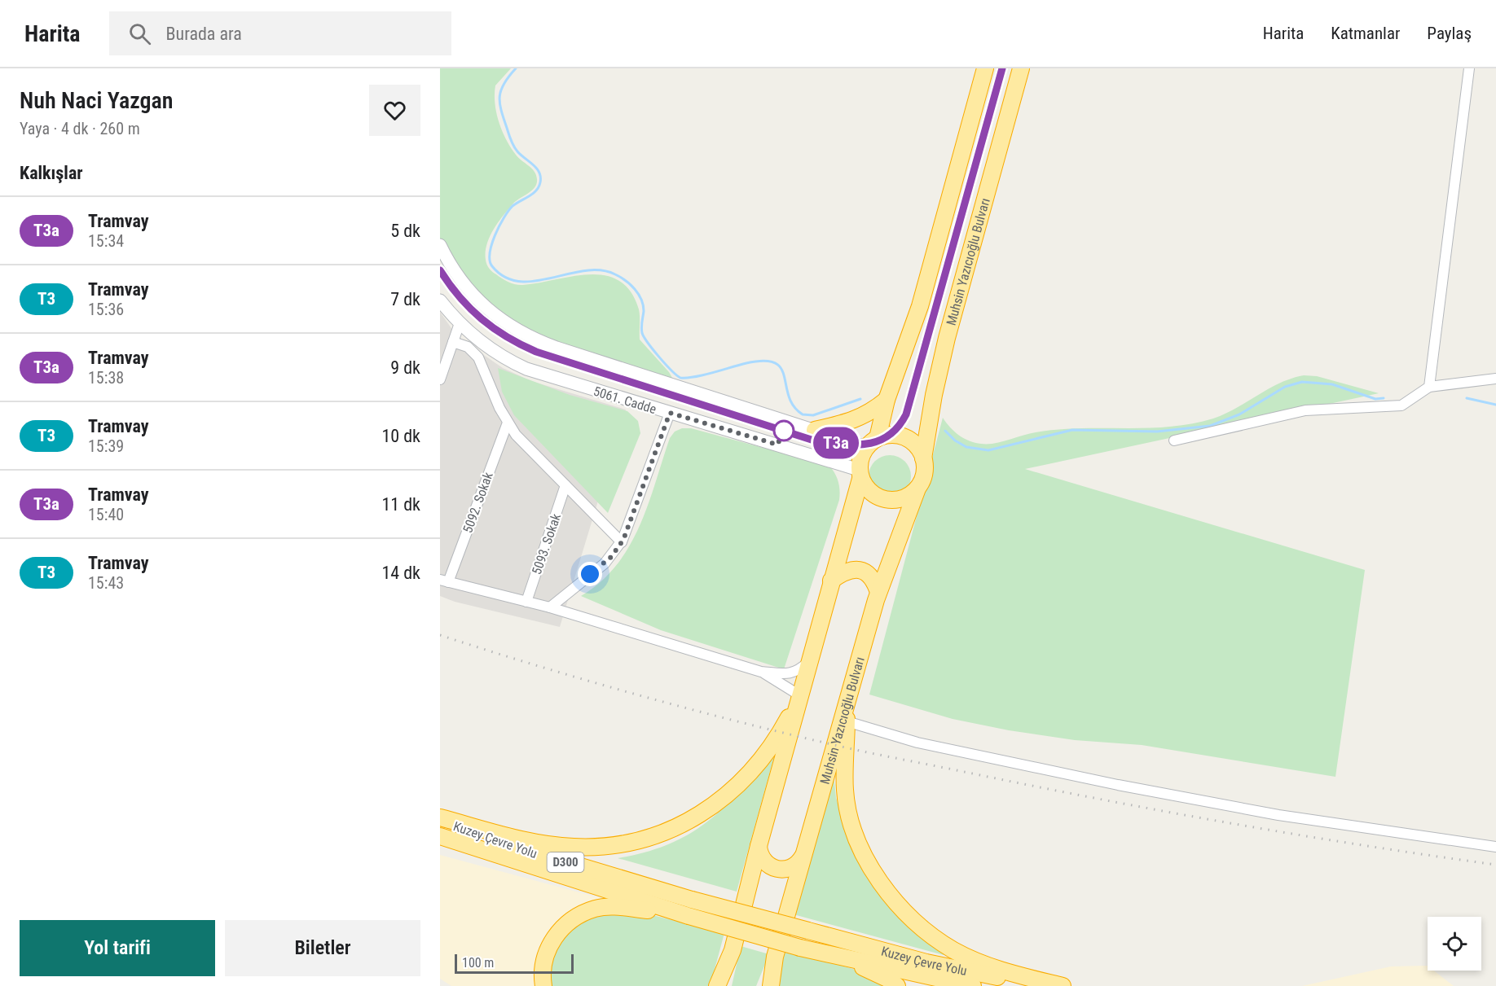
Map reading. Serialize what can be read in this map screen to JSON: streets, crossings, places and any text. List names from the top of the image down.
{
  "streets": {
    "highway": ["Muhsin Yazıcıoğlu Bulvarı", "Kuzey Çevre Yolu", "D300"],
    "street": ["5061. Cadde", "5092. Sokak", "5093. Sokak"]
  },
  "crossings": [
    ["Muhsin Yazıcıoğlu Bulvarı", "5061. Cadde"],
    ["Kuzey Çevre Yolu", "D300"]
  ],
  "lines": ["tram line T3a"],
  "scale_bar": "100 m",
  "page": {
    "header": "Harita",
    "search": "Burada ara",
    "nav": ["Harita", "Katmanlar", "Paylaş"],
    "heading": [
      ["Nuh Naci Yazgan", "Yaya · 4 dk · 260 m"],
      "Kalkışlar"
    ],
    "on_map": "T3a",
    "list": [
      {
        "mark": "T3a",
        "name": "Tramvay",
        "note": "15:34",
        "value": "5 dk"
      },
      {
        "mark": "T3",
        "name": "Tramvay",
        "note": "15:36",
        "value": "7 dk"
      },
      {
        "mark": "T3a",
        "name": "Tramvay",
        "note": "15:38",
        "value": "9 dk"
      },
      {
        "mark": "T3",
        "name": "Tramvay",
        "note": "15:39",
        "value": "10 dk"
      },
      {
        "mark": "T3a",
        "name": "Tramvay",
        "note": "15:40",
        "value": "11 dk"
      },
      {
        "mark": "T3",
        "name": "Tramvay",
        "note": "15:43",
        "value": "14 dk"
      }
    ],
    "buttons": ["Yol tarifi", "Biletler"],
    "scale": "100 m"
  }
}
